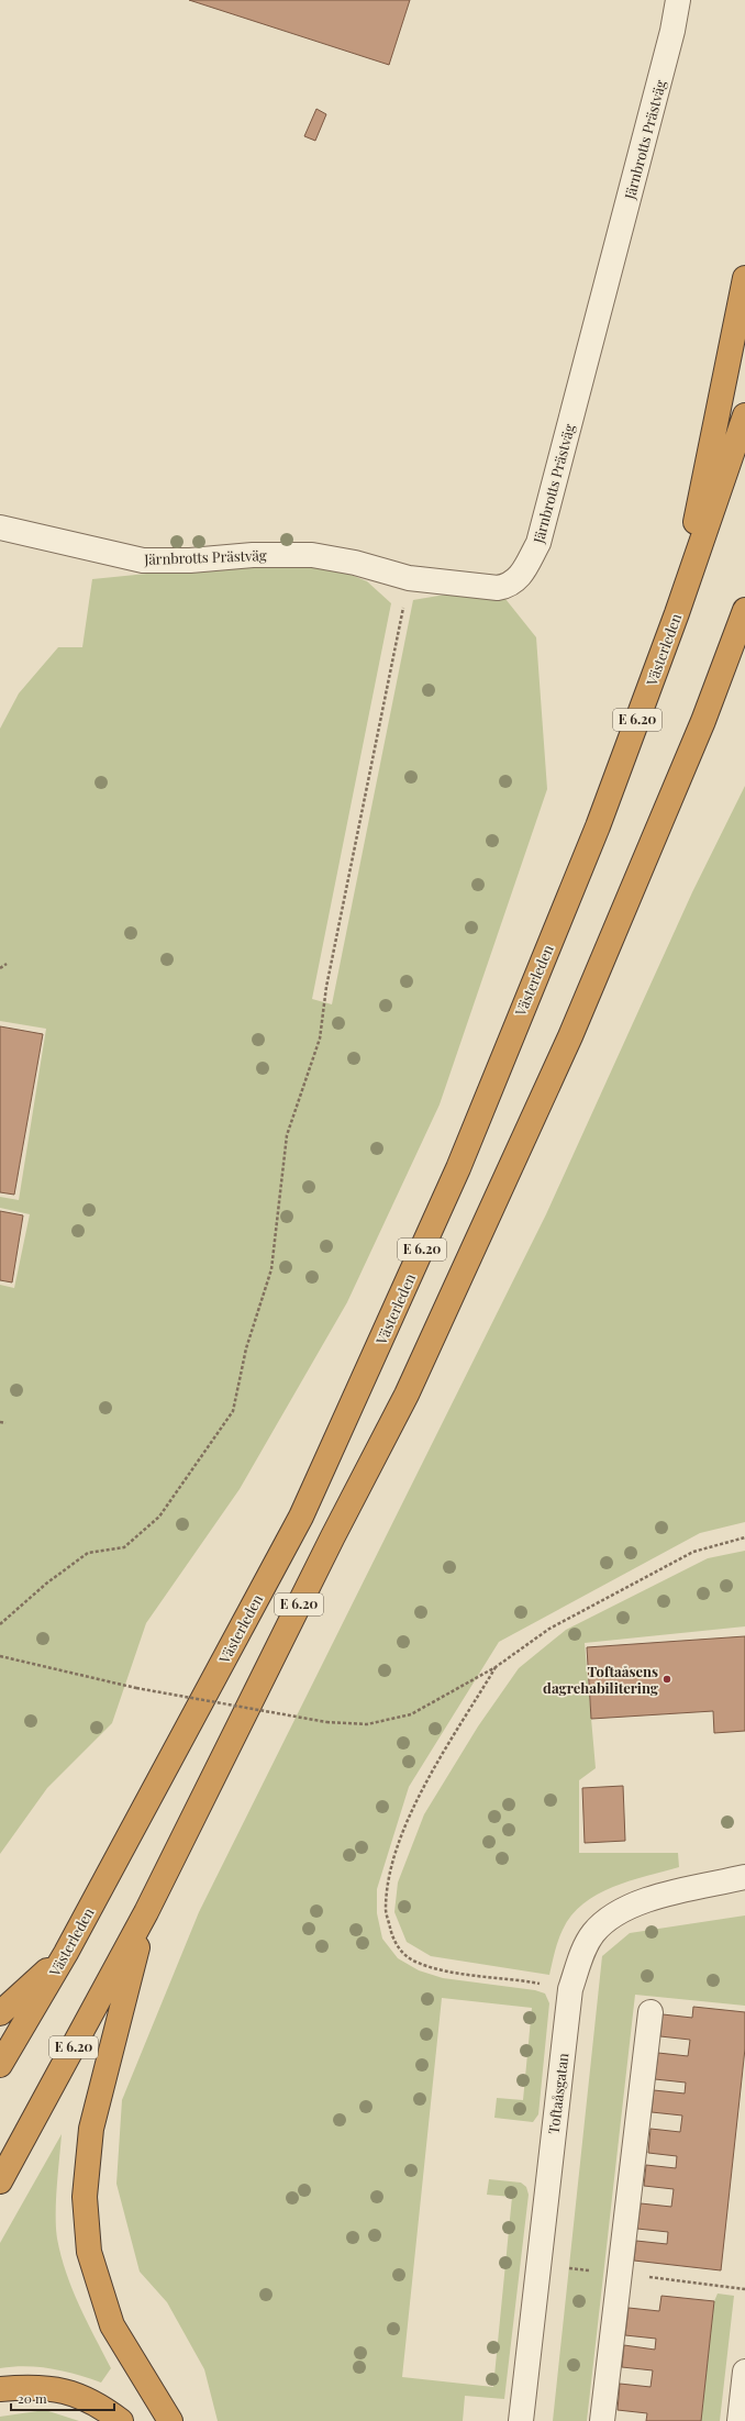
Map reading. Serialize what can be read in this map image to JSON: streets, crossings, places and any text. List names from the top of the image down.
{
  "streets": {
    "highway": ["Västerleden", "E 6.20"],
    "street": ["Järnbrotts Prästväg", "Toftaåsgatan"]
  },
  "places": ["Toftaåsens dagrehabilitering"],
  "scale_bar": "20 m"
}
